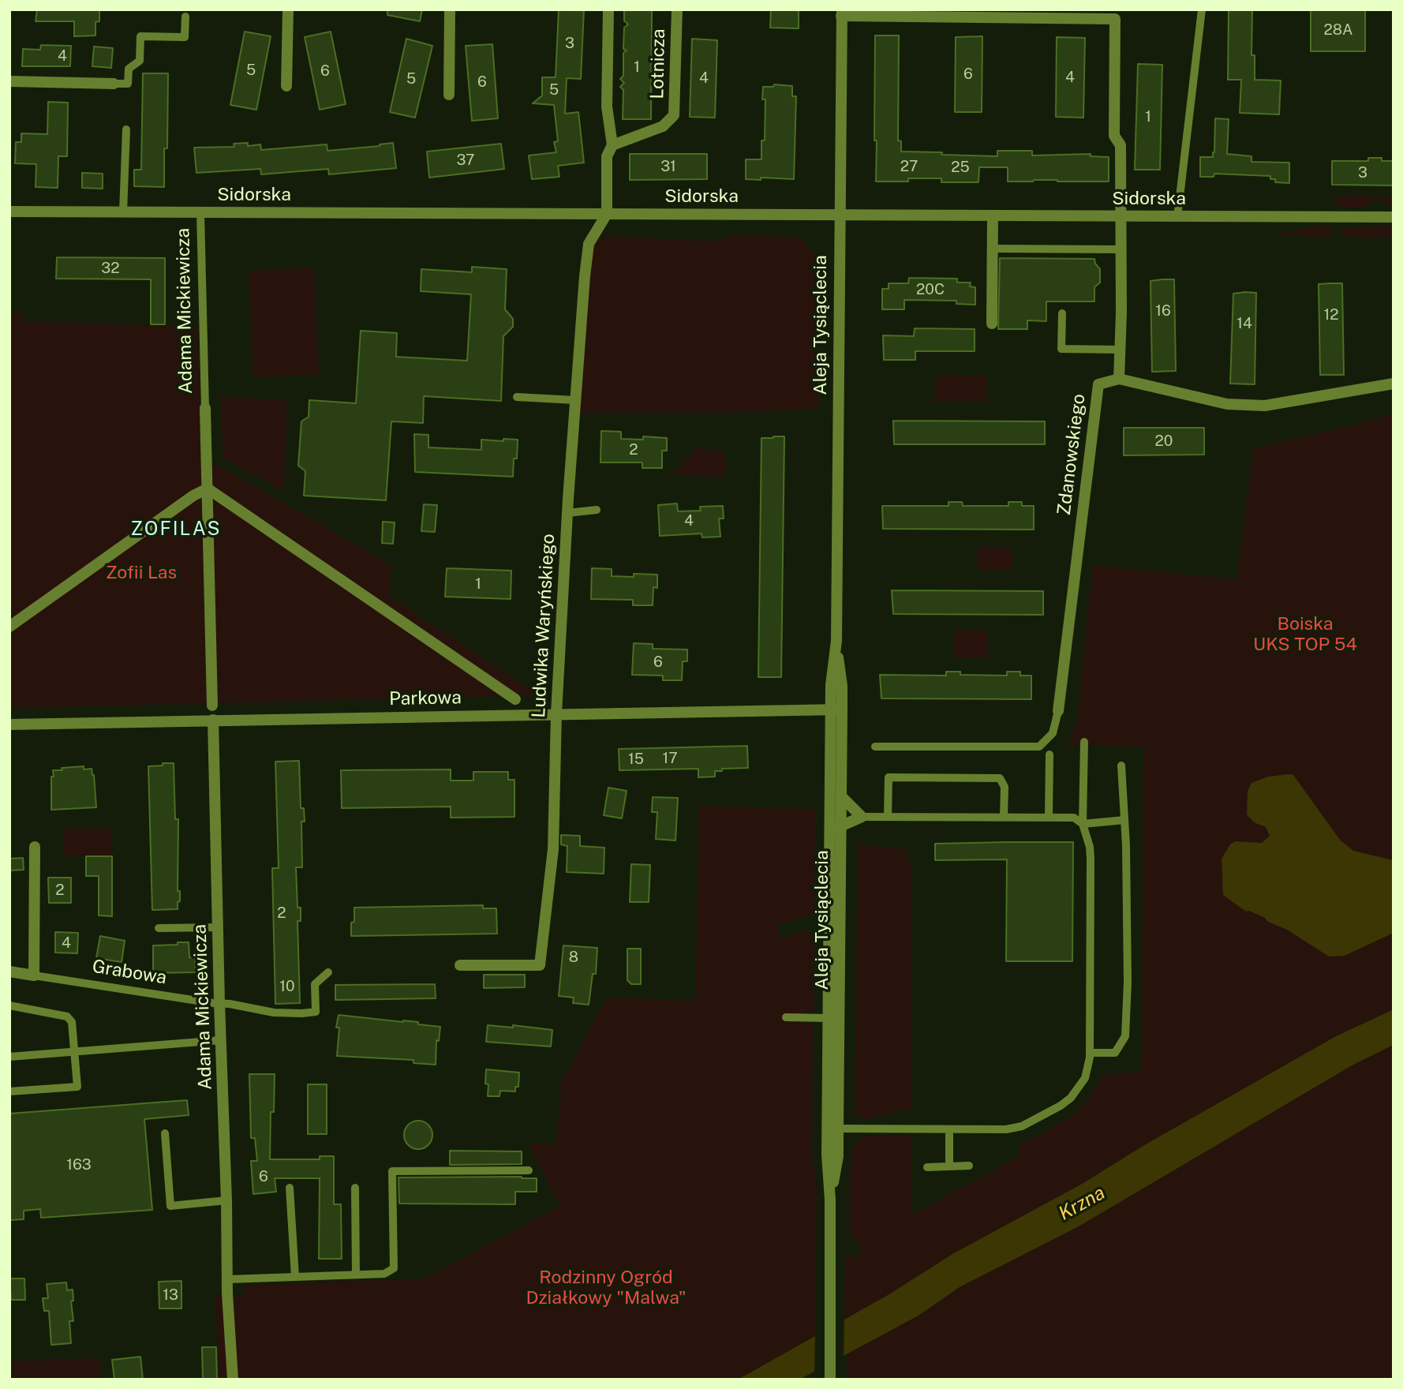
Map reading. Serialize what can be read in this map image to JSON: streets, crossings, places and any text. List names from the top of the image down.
{
  "streets": {
    "street": [
      "Lotnicza",
      "Sidorska",
      "Adama Mickiewicza",
      "Aleja Tysiąclecia",
      "Zdanowskiego",
      "Ludwika Waryńskiego",
      "Parkowa",
      "Grabowa"
    ]
  },
  "crossings": [
    ["Sidorska", "Adama Mickiewicza"],
    ["Sidorska", "Aleja Tysiąclecia"],
    ["Sidorska", "Ludwika Waryńskiego"],
    ["Adama Mickiewicza", "Parkowa"],
    ["Adama Mickiewicza", "Grabowa"],
    ["Aleja Tysiąclecia", "Parkowa"],
    ["Ludwika Waryńskiego", "Parkowa"]
  ],
  "districts": ["ZOFILAS"],
  "water": ["Krzna"],
  "parks": ["Zofii Las", "Boiska UKS TOP 54", "Rodzinny Ogród Działkowy \"Malwa\""],
  "house_numbers": [
    "28A",
    "3",
    "4",
    "1",
    "5",
    "6",
    "6",
    "4",
    "4",
    "5",
    "6",
    "5",
    "1",
    "37",
    "31",
    "27",
    "25",
    "3",
    "32",
    "20C",
    "16",
    "12",
    "14",
    "20",
    "2",
    "4",
    "1",
    "6",
    "17",
    "15",
    "2",
    "2",
    "4",
    "8",
    "10",
    "163",
    "6",
    "13"
  ]
}
